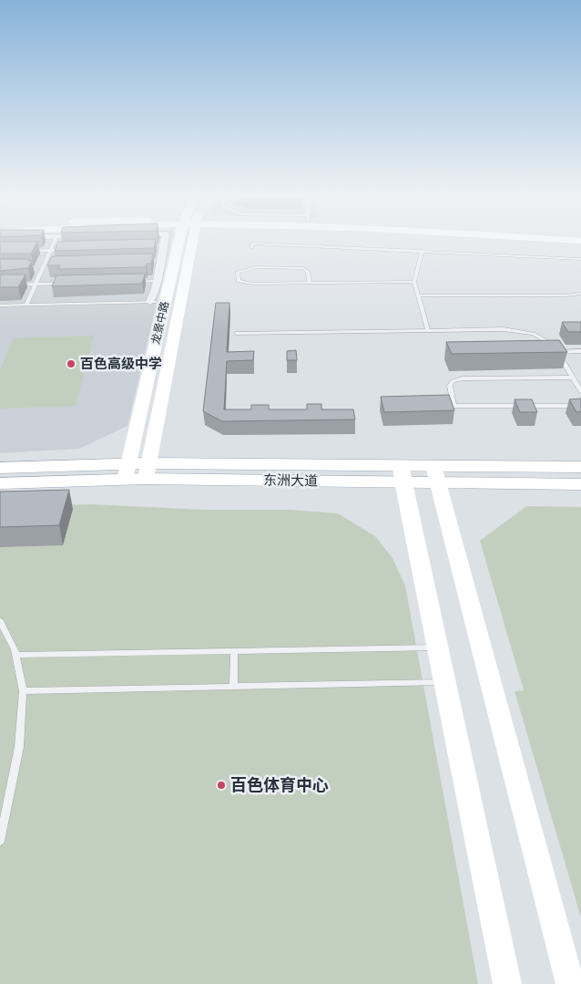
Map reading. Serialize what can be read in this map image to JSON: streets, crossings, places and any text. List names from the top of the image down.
{
  "streets": {
    "main road": ["东洲大道"],
    "street": ["龙景中路"]
  },
  "crossings": [
    ["龙景中路", "东洲大道"]
  ],
  "places": ["百色高级中学", "百色体育中心"]
}
